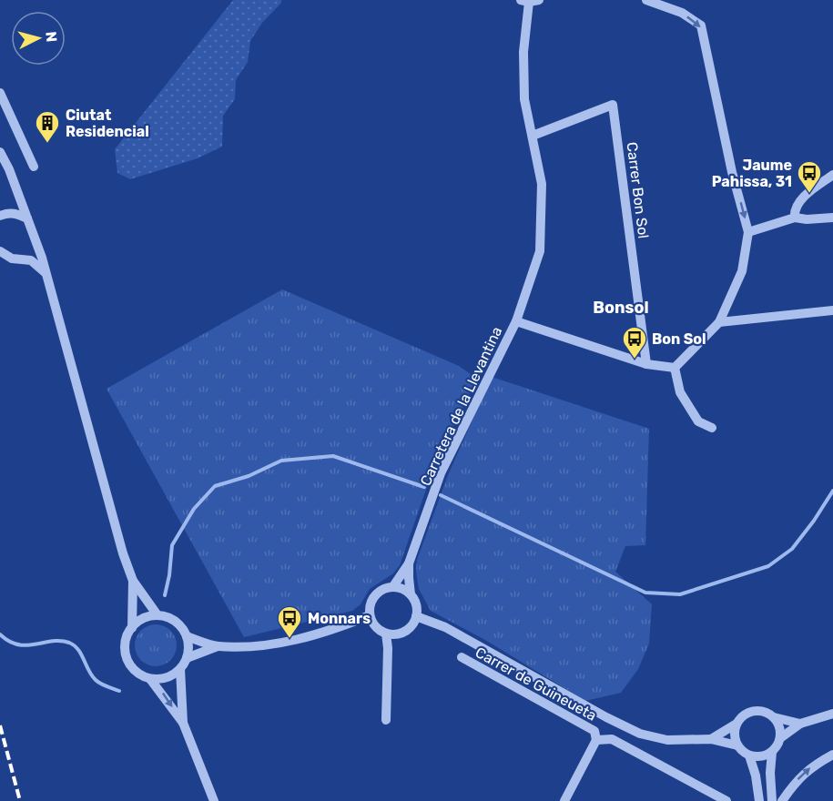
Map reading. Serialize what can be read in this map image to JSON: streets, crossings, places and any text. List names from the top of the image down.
{
  "streets": {
    "street": ["Carrer Bon Sol", "Carretera de la Llevantina", "Carrer de Guineueta"]
  },
  "crossings": [
    ["Carrer Bon Sol", "Carretera de la Llevantina"]
  ],
  "districts": ["Bonsol"],
  "places": {
    "building": ["Ciutat Residencial"],
    "bus stop": ["Jaume Pahissa, 31", "Bon Sol", "Monnars"]
  },
  "north": "right"
}
